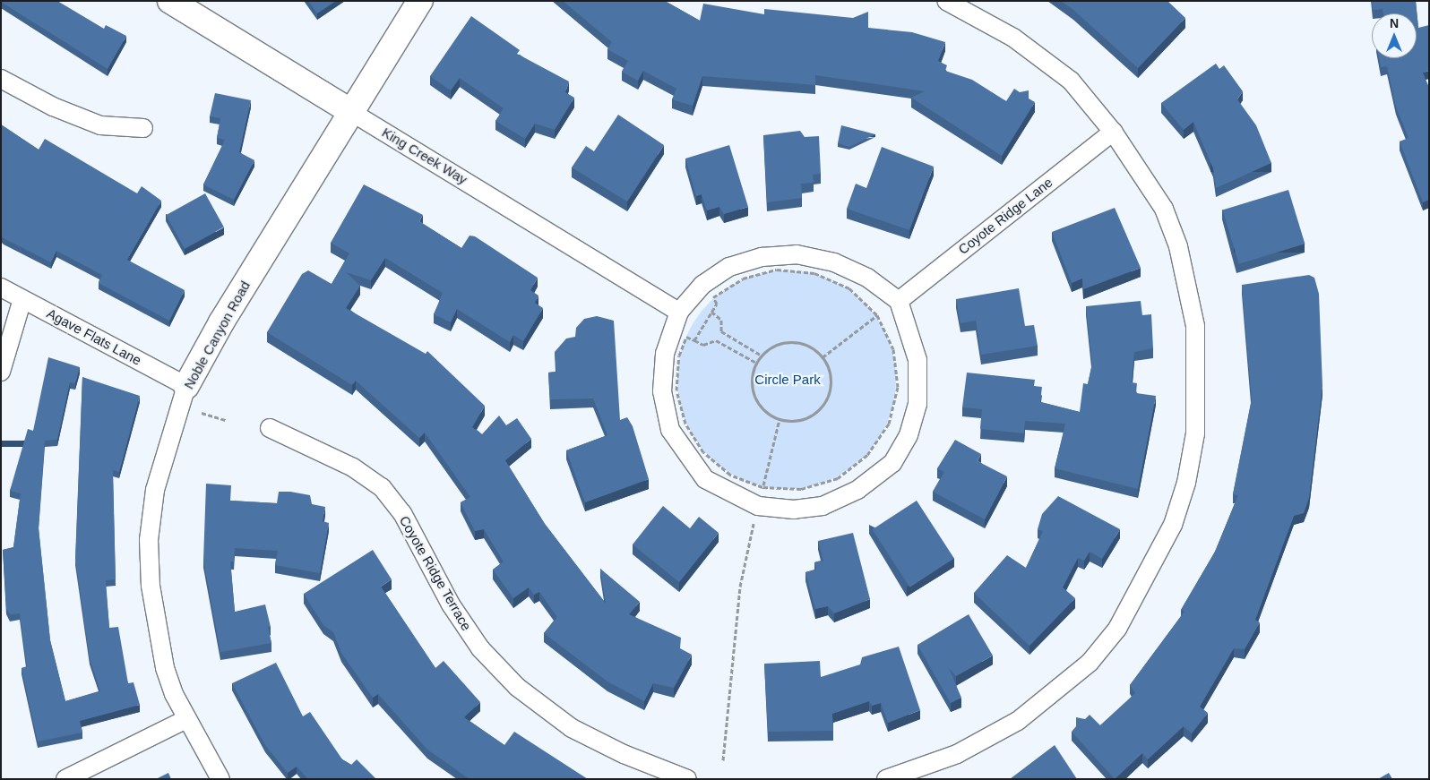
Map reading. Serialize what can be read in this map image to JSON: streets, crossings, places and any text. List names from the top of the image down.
{
  "streets": {
    "street": [
      "King Creek Way",
      "Coyote Ridge Lane",
      "Noble Canyon Road",
      "Agave Flats Lane",
      "Coyote Ridge Terrace"
    ]
  },
  "crossings": [
    ["King Creek Way", "Noble Canyon Road"],
    ["Noble Canyon Road", "Agave Flats Lane"]
  ],
  "parks": ["Circle Park"],
  "north": "top"
}
